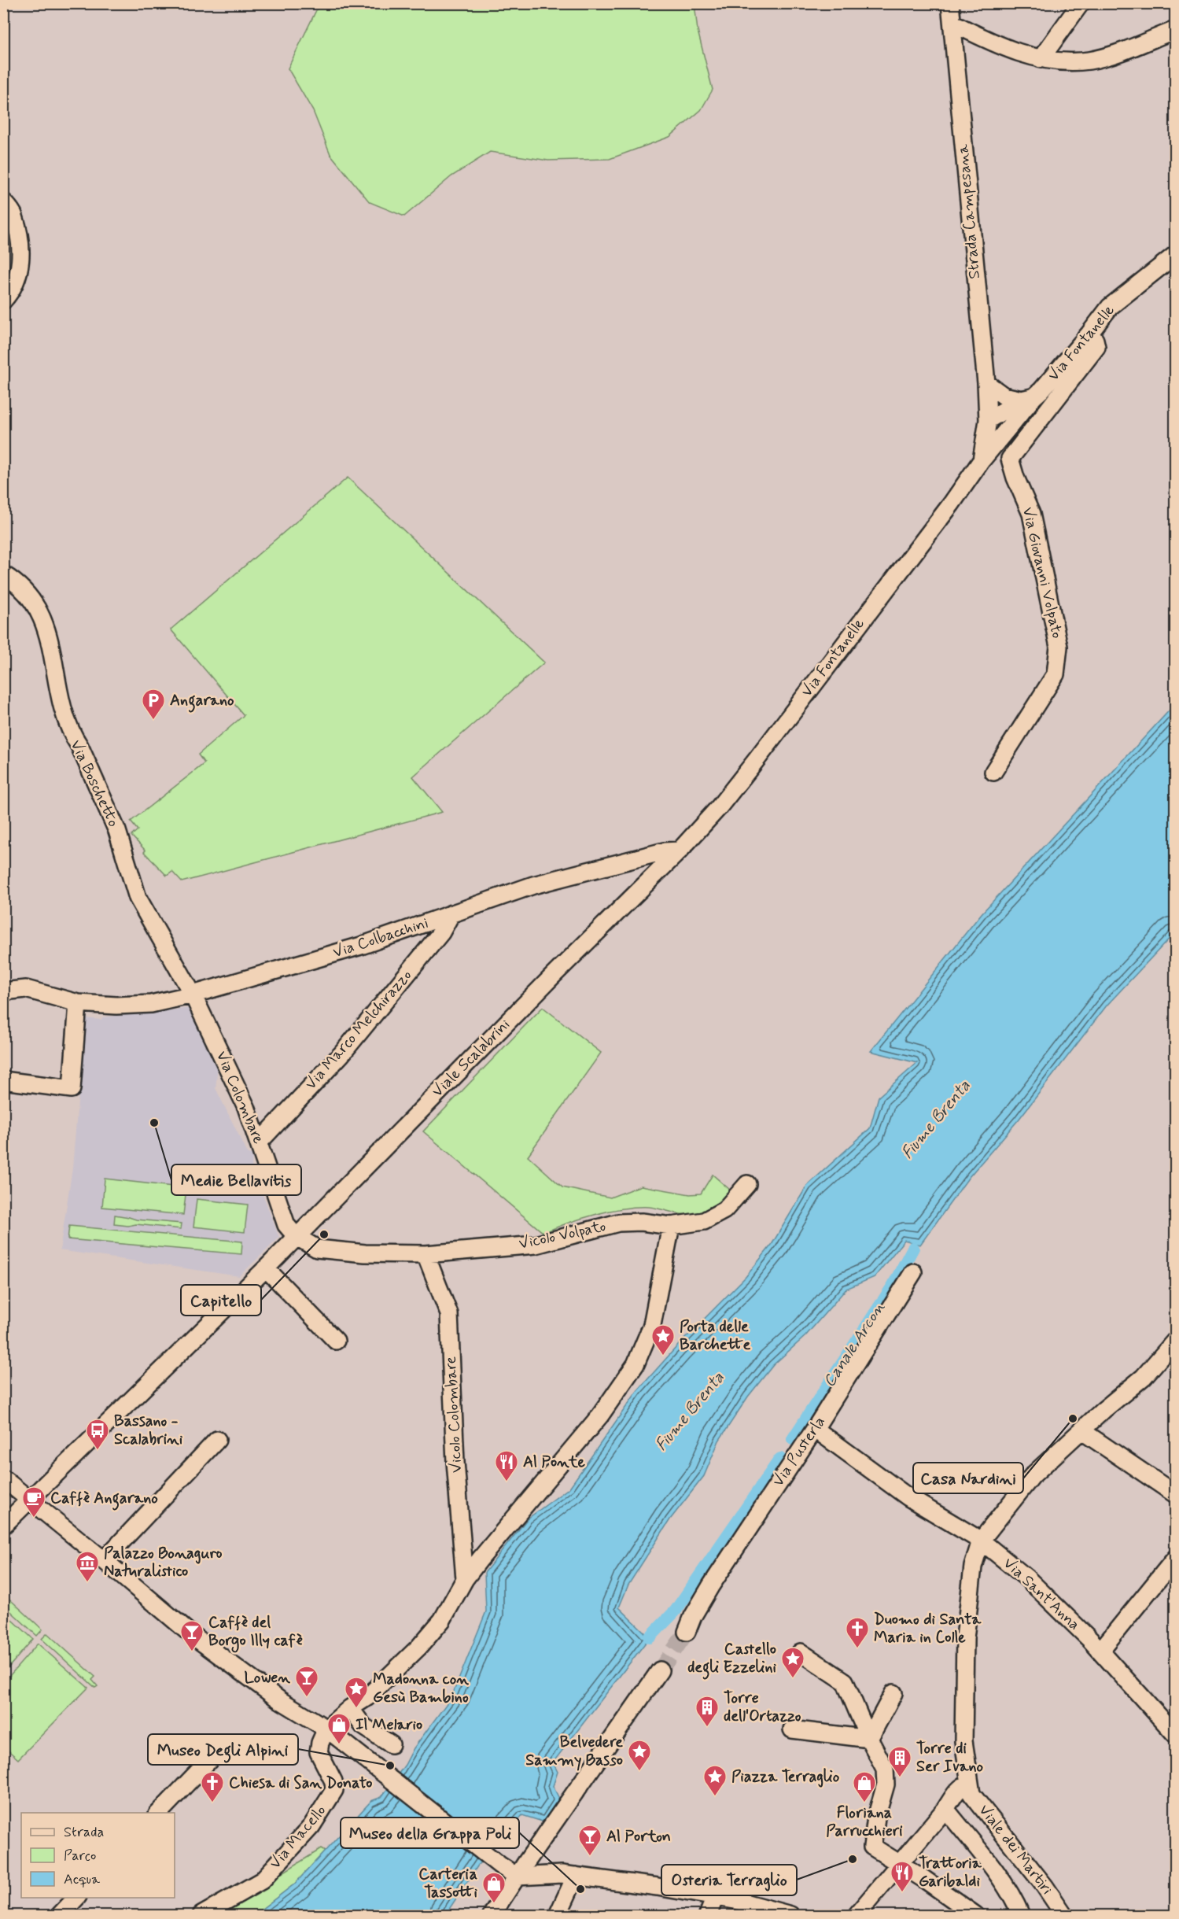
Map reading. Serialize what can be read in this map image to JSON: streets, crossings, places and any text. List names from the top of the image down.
{
  "streets": {
    "street": [
      "Strada Campesana",
      "Via Fontanelle",
      "Via Giovanni Volpato",
      "Via Boschetto",
      "Via Colbacchini",
      "Via Marco Melchirazzo",
      "Viale Scalabrini",
      "Via Colombare",
      "Vicolo Volpato",
      "Vicolo Colombare",
      "Via Pusterla",
      "Via Sant'Anna",
      "Via Macello",
      "Viale dei Martiri"
    ]
  },
  "crossings": [
    ["Strada Campesana", "Via Fontanelle"],
    ["Via Fontanelle", "Via Giovanni Volpato"],
    ["Via Fontanelle", "Via Colbacchini"],
    ["Via Fontanelle", "Viale Scalabrini"],
    ["Via Boschetto", "Via Colbacchini"],
    ["Via Boschetto", "Via Colombare"],
    ["Via Colbacchini", "Via Marco Melchirazzo"],
    ["Via Colbacchini", "Viale Scalabrini"],
    ["Via Colbacchini", "Via Colombare"],
    ["Via Marco Melchirazzo", "Via Colombare"],
    ["Viale Scalabrini", "Via Colombare"],
    ["Via Colombare", "Vicolo Volpato"],
    ["Via Colombare", "Vicolo Colombare"],
    ["Vicolo Volpato", "Vicolo Colombare"],
    ["Via Pusterla", "Via Sant'Anna"],
    ["Via Sant'Anna", "Viale dei Martiri"]
  ],
  "water": ["Fiume Brenta", "Canale Arcon"],
  "places": {
    "parking": ["Angarano"],
    "other": [
      "Medie Bellavitis",
      "Capitello",
      "Casa Nardini",
      "Museo Degli Alpini",
      "Osteria Terraglio",
      "Museo della Grappa Poli"
    ],
    "place": [
      "Porta delle Barchette",
      "Castello degli Ezzelini",
      "Madonna con Gesù Bambino",
      "Belvedere Sammy Basso",
      "Piazza Terraglio"
    ],
    "bus stop": ["Bassano - Scalabrini"],
    "restaurant": ["Al Ponte", "Trattoria Garibaldi"],
    "cafe": ["Caffè Angarano"],
    "museum": ["Palazzo Bonaguro Naturalistico"],
    "church": ["Duomo di Santa Maria in Colle", "Chiesa di San Donato"],
    "bar": ["Caffè del Borgo Illy cafè", "Lowen", "Al Porton"],
    "building": ["Torre dell'Ortazzo", "Torre di Ser Ivano"],
    "shop": ["Il Melario", "Floriana Parrucchieri", "Carteria Tassotti"]
  },
  "legend": ["Strada", "Parco", "Acqua"]
}
